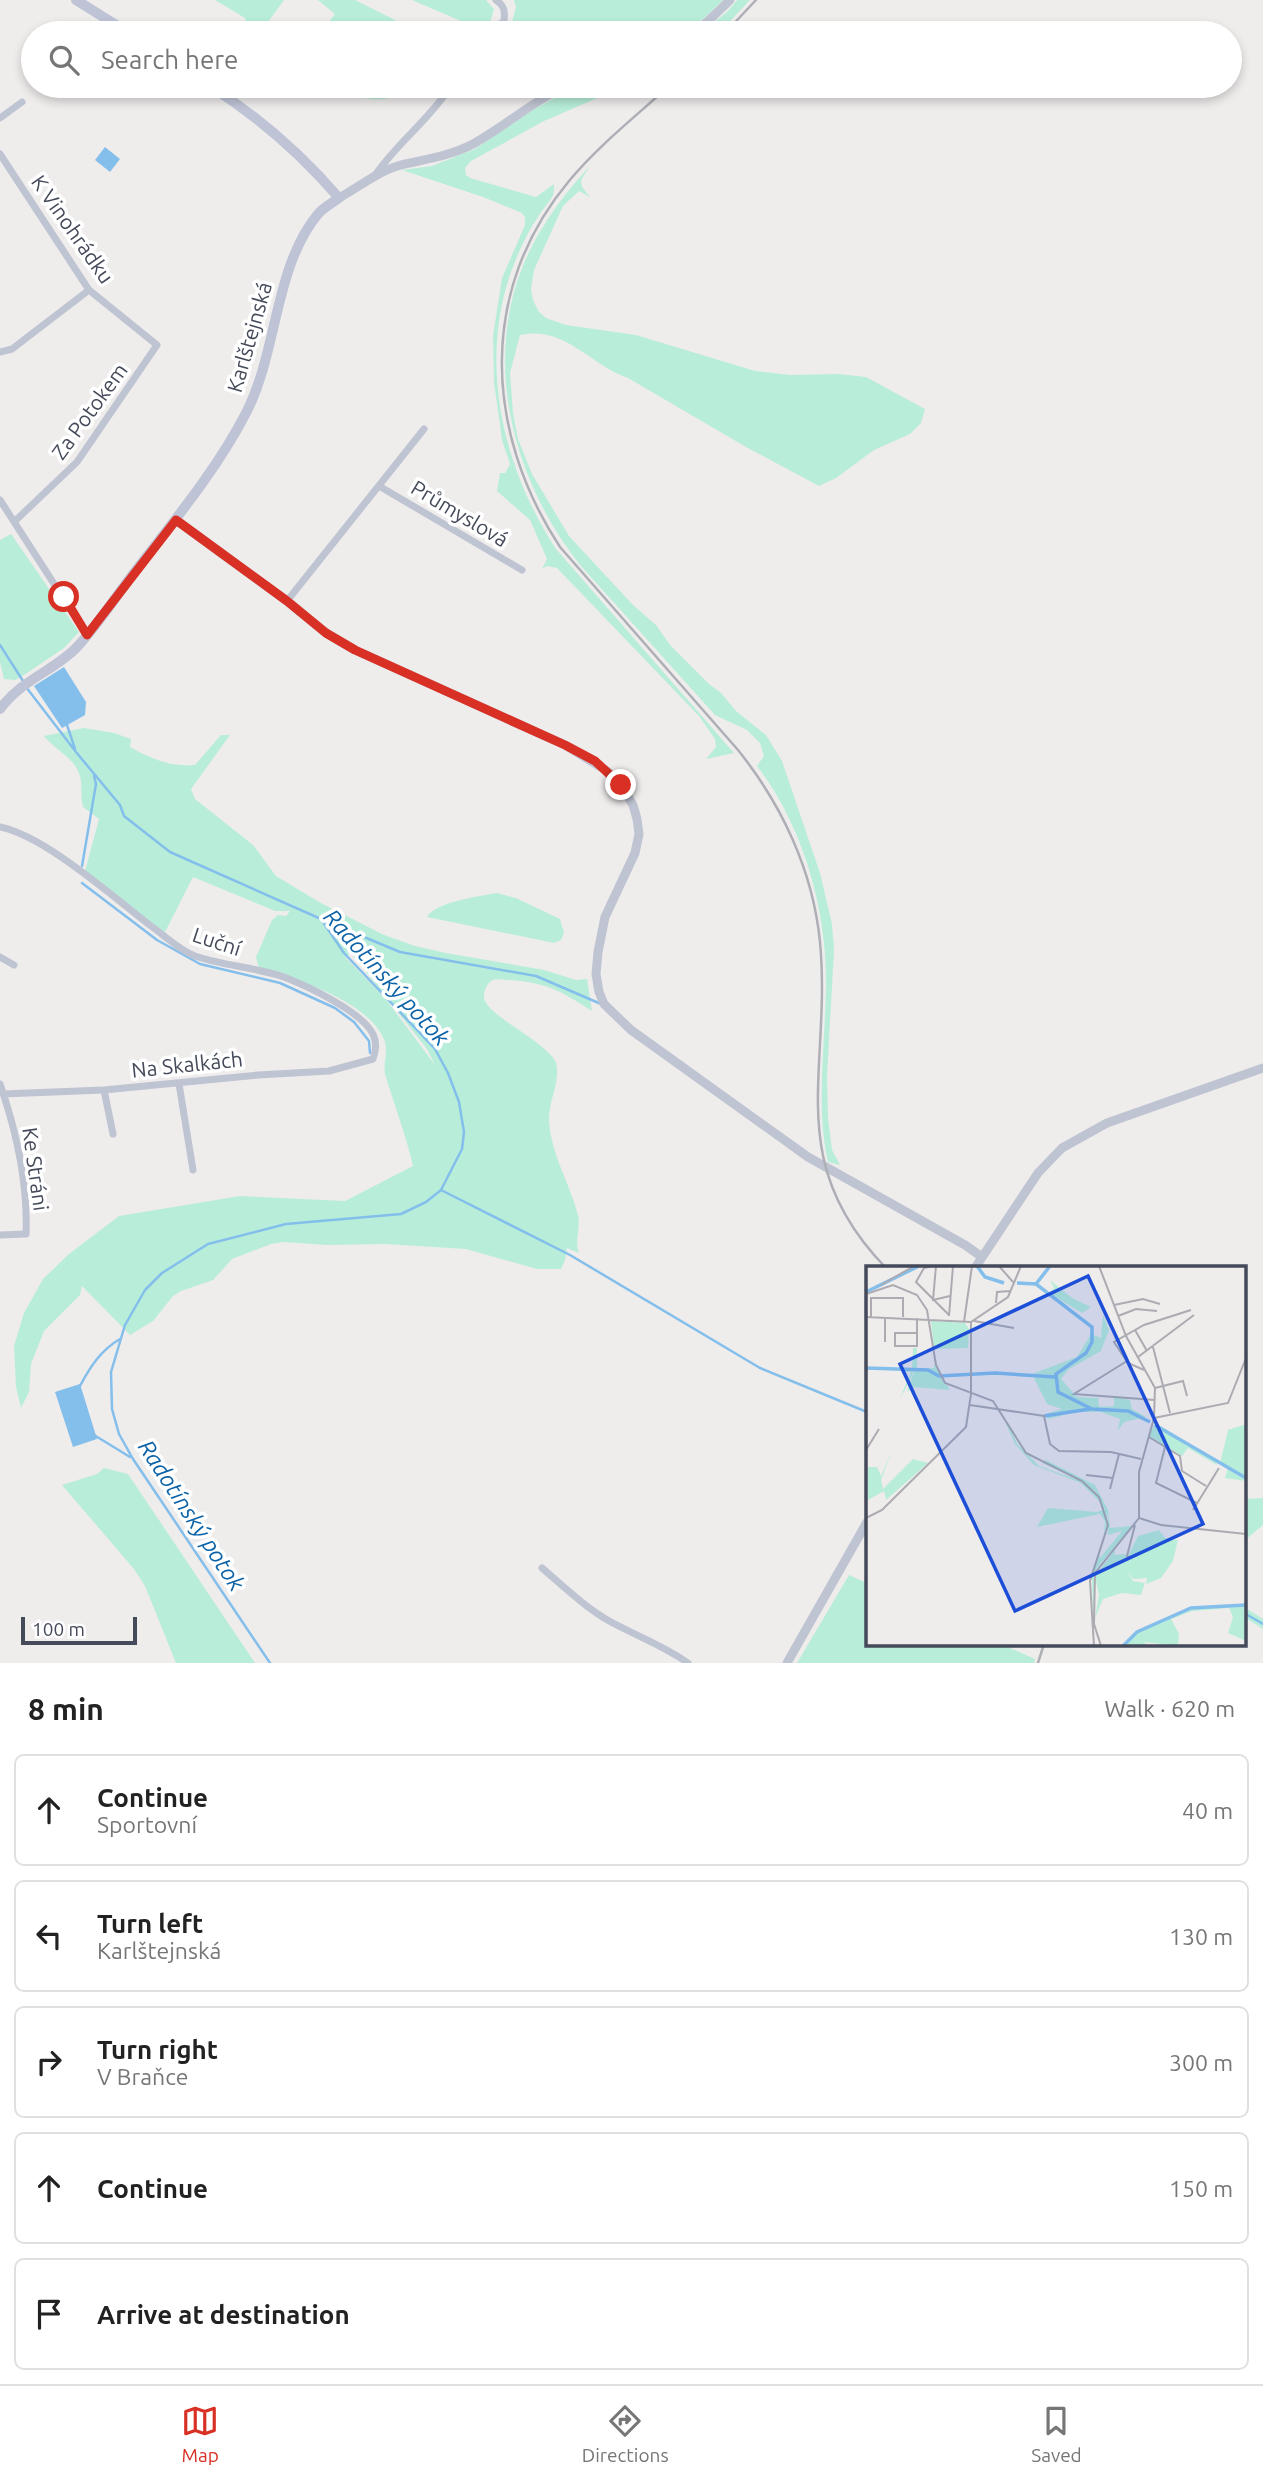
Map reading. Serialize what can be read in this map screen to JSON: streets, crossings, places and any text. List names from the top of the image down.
{
  "streets": {
    "main road": ["Karlštejnská"],
    "street": [
      "K Vinohrádku",
      "Za Potokem",
      "Průmyslová",
      "Luční",
      "Na Skalkách",
      "Ke Stráni"
    ]
  },
  "crossings": [
    ["K Vinohrádku", "Za Potokem"],
    ["Luční", "Na Skalkách"],
    ["Na Skalkách", "Ke Stráni"]
  ],
  "water": ["Radotínský potok"],
  "scale_bar": "100 m",
  "page": {
    "search": "Search here",
    "scale": "100 m",
    "heading": ["8 min", "Walk · 620 m"],
    "list": [
      ["Continue", "Sportovní", "40 m"],
      ["Turn left", "Karlštejnská", "130 m"],
      ["Turn right", "V Braňce", "300 m"],
      ["Continue", "150 m"],
      "Arrive at destination"
    ],
    "nav": ["Map", "Directions", "Saved"]
  }
}
